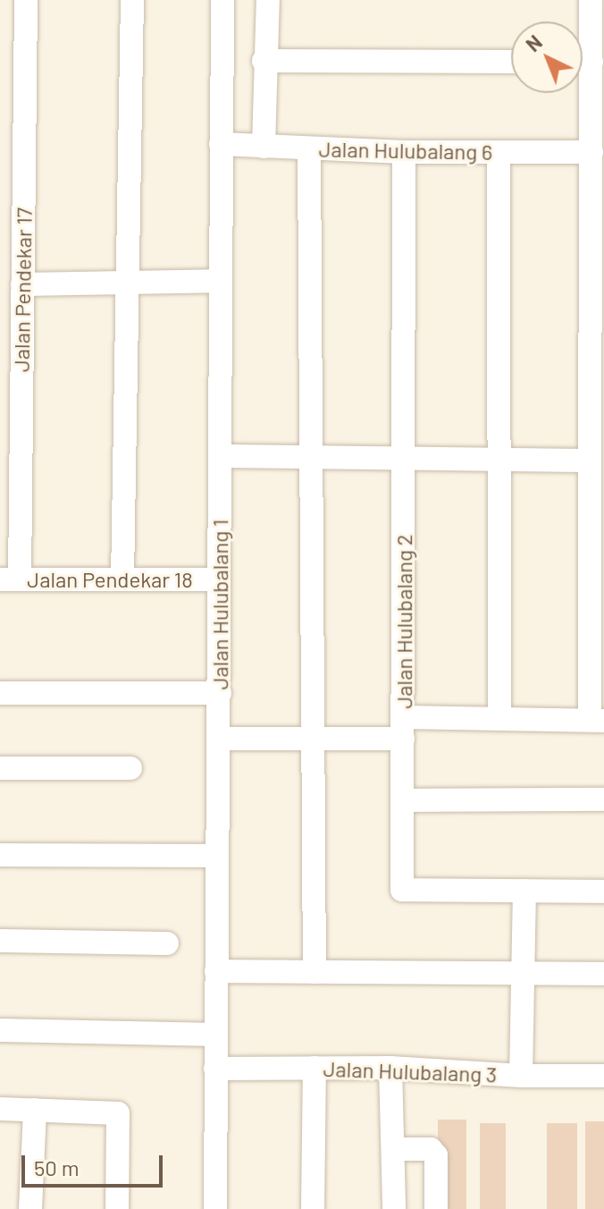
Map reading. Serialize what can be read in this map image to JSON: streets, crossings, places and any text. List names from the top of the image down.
{
  "streets": {
    "street": [
      "Jalan Hulubalang 6",
      "Jalan Pendekar 17",
      "Jalan Pendekar 18",
      "Jalan Hulubalang 1",
      "Jalan Hulubalang 2",
      "Jalan Hulubalang 3"
    ]
  },
  "crossings": [
    ["Jalan Hulubalang 6", "Jalan Hulubalang 1"],
    ["Jalan Hulubalang 6", "Jalan Hulubalang 2"],
    ["Jalan Pendekar 17", "Jalan Pendekar 18"],
    ["Jalan Pendekar 18", "Jalan Hulubalang 1"],
    ["Jalan Hulubalang 1", "Jalan Hulubalang 3"]
  ],
  "scale_bar": "50 m",
  "north": "top left"
}
